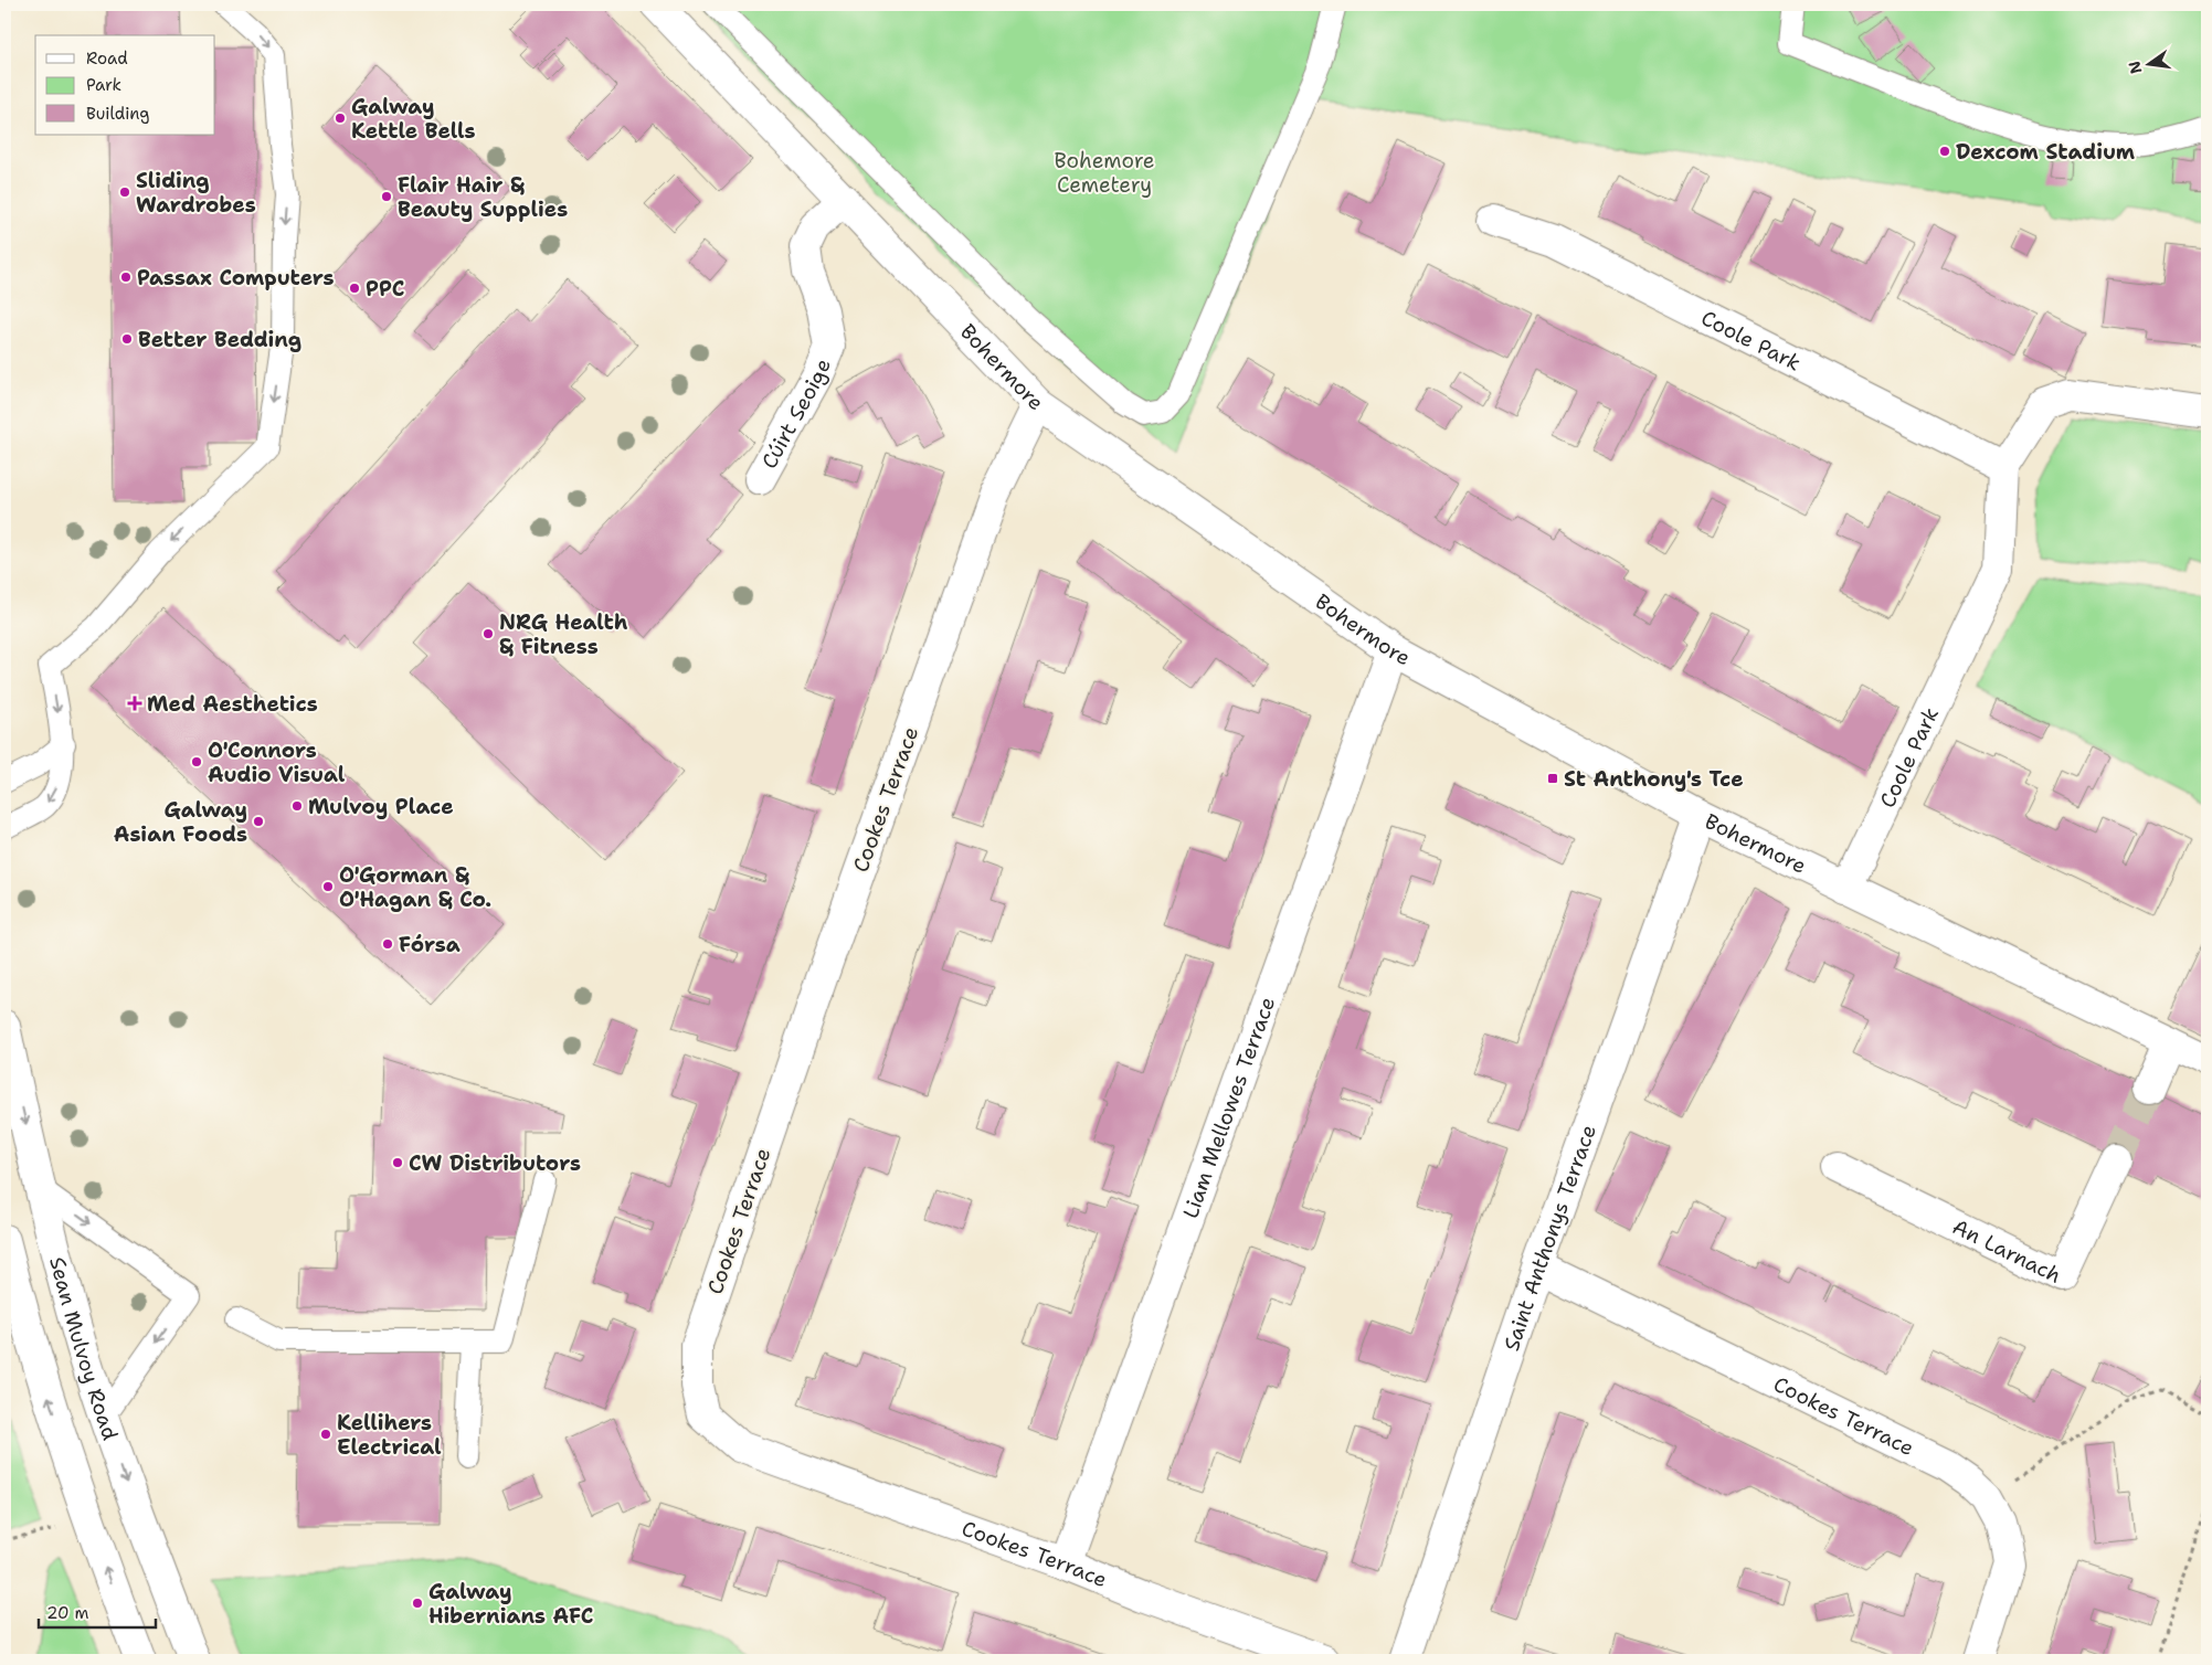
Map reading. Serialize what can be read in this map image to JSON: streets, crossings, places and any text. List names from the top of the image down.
{
  "streets": {
    "street": [
      "Coole Park",
      "Bohermore",
      "Cúirt Seoige",
      "Cookes Terrace",
      "Liam Mellowes Terrace",
      "Saint Anthonys Terrace",
      "An Larnach",
      "Sean Mulvoy Road"
    ]
  },
  "crossings": [
    ["Coole Park", "Bohermore"],
    ["Bohermore", "Cúirt Seoige"],
    ["Bohermore", "Cookes Terrace"],
    ["Bohermore", "Liam Mellowes Terrace"],
    ["Bohermore", "Saint Anthonys Terrace"],
    ["Cookes Terrace", "Liam Mellowes Terrace"],
    ["Cookes Terrace", "Saint Anthonys Terrace"]
  ],
  "parks": ["Bohemore Cemetery"],
  "places": {
    "other": [
      "Galway Kettle Bells",
      "Dexcom Stadium",
      "Sliding Wardrobes",
      "Flair Hair & Beauty Supplies",
      "Passax Computers",
      "PPC",
      "Better Bedding",
      "NRG Health & Fitness",
      "O'Connors Audio Visual",
      "Mulvoy Place",
      "Galway Asian Foods",
      "O'Gorman & O'Hagan & Co.",
      "Fórsa",
      "CW Distributors",
      "Kellihers Electrical",
      "Galway Hibernians AFC"
    ],
    "health": ["Med Aesthetics"],
    "transit": ["St Anthony's Tce"]
  },
  "legend": ["Road", "Park", "Building"],
  "scale_bar": "20 m",
  "north": "left"
}
